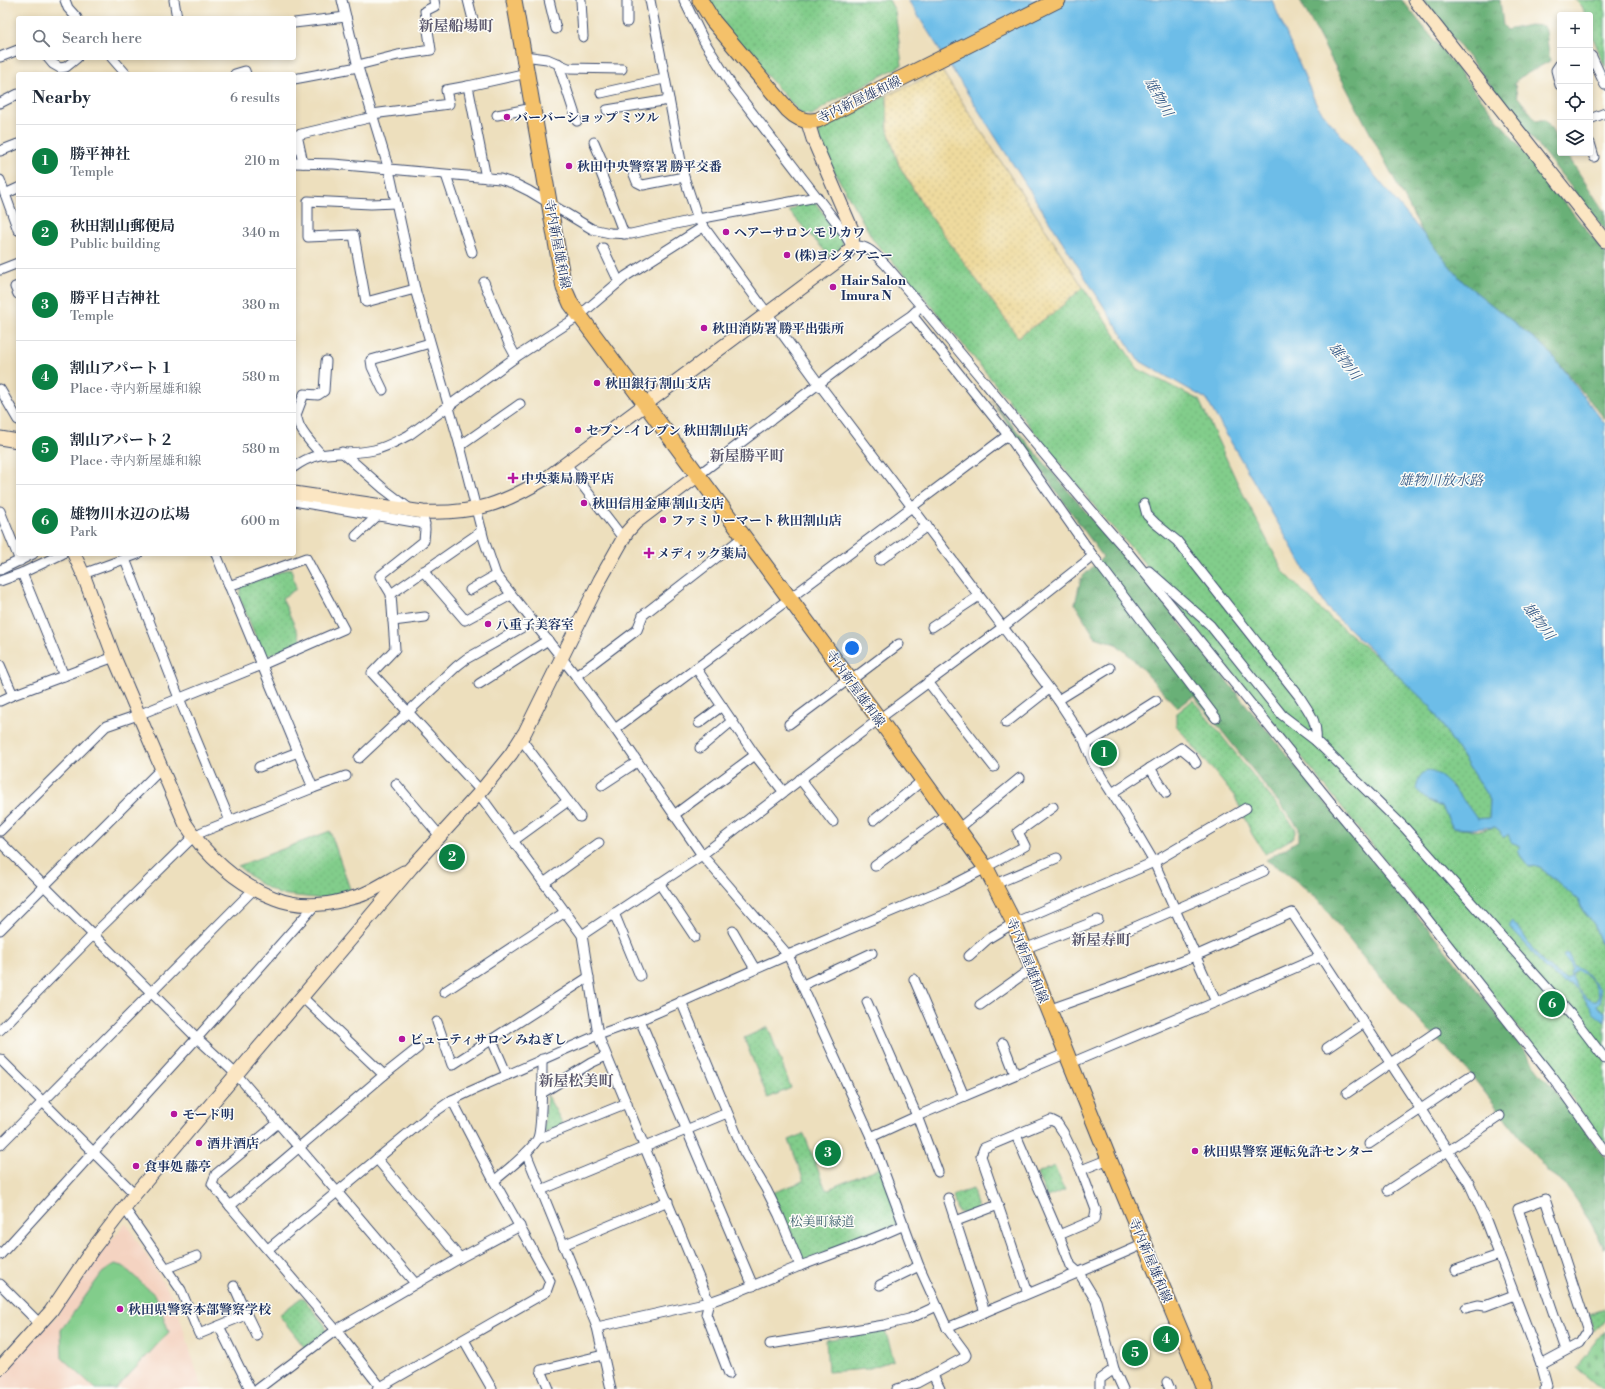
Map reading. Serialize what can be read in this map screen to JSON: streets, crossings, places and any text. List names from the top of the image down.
{
  "streets": {
    "main road": ["寺内新屋雄和線"]
  },
  "districts": [
    "新屋船場町",
    "新屋勝平町",
    "新屋寿町",
    "新屋松美町"
  ],
  "water": ["雄物川", "雄物川放水路"],
  "parks": ["松美町緑道"],
  "places": {
    "other": [
      "バーバーショップ ミツル",
      "秋田中央警察署 勝平交番",
      "ヘアーサロン モリカワ",
      "(株)ヨシダアニー",
      "Hair Salon Imura N",
      "秋田消防署 勝平出張所",
      "秋田銀行 割山支店",
      "セブン-イレブン 秋田割山店",
      "秋田信用金庫 割山支店",
      "ファミリーマート 秋田割山店",
      "八重子美容室",
      "ビューティサロン みねぎし",
      "モード明",
      "酒井酒店",
      "秋田県警察 運転免許センター",
      "食事処 藤亭",
      "秋田県警察本部警察学校"
    ],
    "health": ["中央薬局 勝平店", "メディック薬局"]
  },
  "page": {
    "map_buttons": ["+", "−"],
    "search": "Search here",
    "heading": ["Nearby", "6 results"],
    "list": [
      {
        "mark": "1",
        "name": "勝平神社",
        "note": "Temple",
        "value": "210 m"
      },
      {
        "mark": "2",
        "name": "秋田割山郵便局",
        "note": "Public building",
        "value": "340 m"
      },
      {
        "mark": "3",
        "name": "勝平日吉神社",
        "note": "Temple",
        "value": "380 m"
      },
      {
        "mark": "4",
        "name": "割山アパート１",
        "note": "Place · 寺内新屋雄和線",
        "value": "580 m"
      },
      {
        "mark": "5",
        "name": "割山アパート２",
        "note": "Place · 寺内新屋雄和線",
        "value": "580 m"
      },
      {
        "mark": "6",
        "name": "雄物川水辺の広場",
        "note": "Park",
        "value": "600 m"
      }
    ],
    "pins": [
      "1",
      "2",
      "6",
      "3",
      "4",
      "5"
    ]
  }
}
